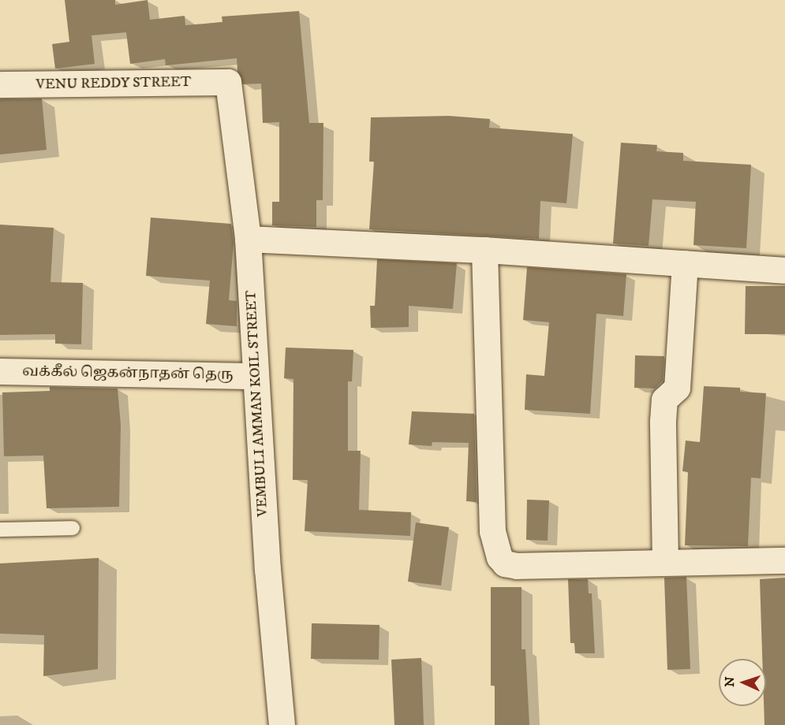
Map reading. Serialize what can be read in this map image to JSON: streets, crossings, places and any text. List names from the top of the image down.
{
  "streets": {
    "street": ["VENU REDDY STREET", "வக்கீல் ஜெகன்நாதன் தெரு", "VEMBULI AMMAN KOIL STREET"]
  },
  "crossings": [
    ["VENU REDDY STREET", "VEMBULI AMMAN KOIL STREET"],
    ["வக்கீல் ஜெகன்நாதன் தெரு", "VEMBULI AMMAN KOIL STREET"]
  ],
  "north": "left"
}
